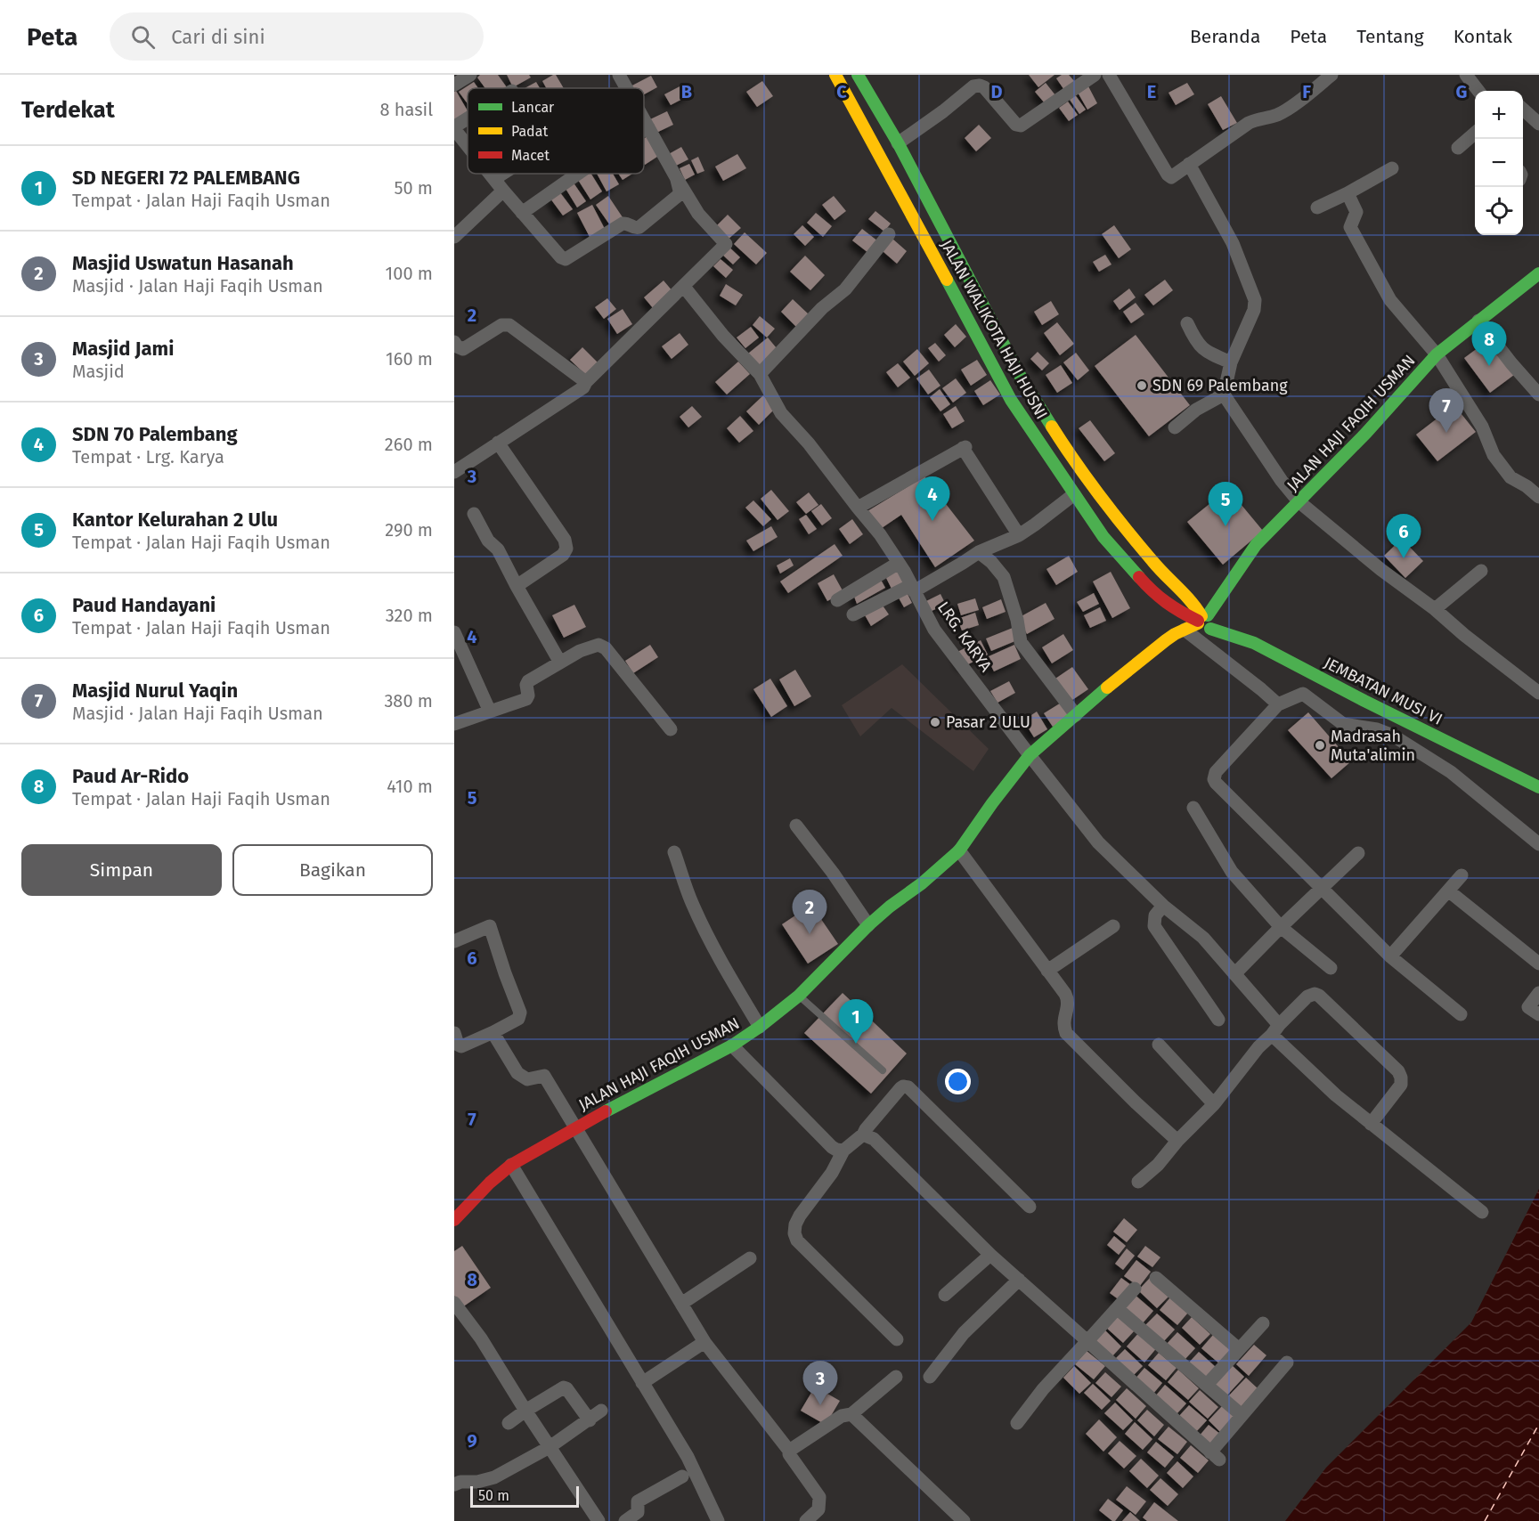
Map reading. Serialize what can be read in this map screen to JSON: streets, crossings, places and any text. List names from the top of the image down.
{
  "streets": {
    "street": [
      "JALAN WALIKOTA HAJI HUSNI",
      "JALAN HAJI FAQIH USMAN",
      "LRG. KARYA",
      "JEMBATAN MUSI VI"
    ]
  },
  "crossings": [
    ["JALAN WALIKOTA HAJI HUSNI", "JALAN HAJI FAQIH USMAN"],
    ["JALAN WALIKOTA HAJI HUSNI", "JEMBATAN MUSI VI"],
    ["JALAN HAJI FAQIH USMAN", "LRG. KARYA"],
    ["JALAN HAJI FAQIH USMAN", "JEMBATAN MUSI VI"]
  ],
  "places": ["SDN 69 Palembang", "Pasar 2 ULU", "Madrasah Muta'alimin"],
  "legend": ["Lancar", "Padat", "Macet"],
  "scale_bar": "50 m",
  "page": {
    "header": "Peta",
    "search": "Cari di sini",
    "nav": [
      "Beranda",
      "Peta",
      "Tentang",
      "Kontak"
    ],
    "heading": ["Terdekat", "8 hasil"],
    "map_buttons": ["+", "−"],
    "list": [
      {
        "mark": "1",
        "name": "SD NEGERI 72 PALEMBANG",
        "note": "Tempat · Jalan Haji Faqih Usman",
        "value": "50 m"
      },
      {
        "mark": "2",
        "name": "Masjid Uswatun Hasanah",
        "note": "Masjid · Jalan Haji Faqih Usman",
        "value": "100 m"
      },
      {
        "mark": "3",
        "name": "Masjid Jami",
        "note": "Masjid",
        "value": "160 m"
      },
      {
        "mark": "4",
        "name": "SDN 70 Palembang",
        "note": "Tempat · Lrg. Karya",
        "value": "260 m"
      },
      {
        "mark": "5",
        "name": "Kantor Kelurahan 2 Ulu",
        "note": "Tempat · Jalan Haji Faqih Usman",
        "value": "290 m"
      },
      {
        "mark": "6",
        "name": "Paud Handayani",
        "note": "Tempat · Jalan Haji Faqih Usman",
        "value": "320 m"
      },
      {
        "mark": "7",
        "name": "Masjid Nurul Yaqin",
        "note": "Masjid · Jalan Haji Faqih Usman",
        "value": "380 m"
      },
      {
        "mark": "8",
        "name": "Paud Ar-Rido",
        "note": "Tempat · Jalan Haji Faqih Usman",
        "value": "410 m"
      }
    ],
    "pins": [
      "8",
      "7",
      "4",
      "5",
      "6",
      "2",
      "1",
      "3"
    ],
    "buttons": ["Simpan", "Bagikan"],
    "scale": "50 m"
  },
  "grid": {
    "columns": [
      "B",
      "C",
      "D",
      "E",
      "F",
      "G"
    ],
    "rows": [
      "2",
      "3",
      "4",
      "5",
      "6",
      "7",
      "8",
      "9"
    ]
  }
}
